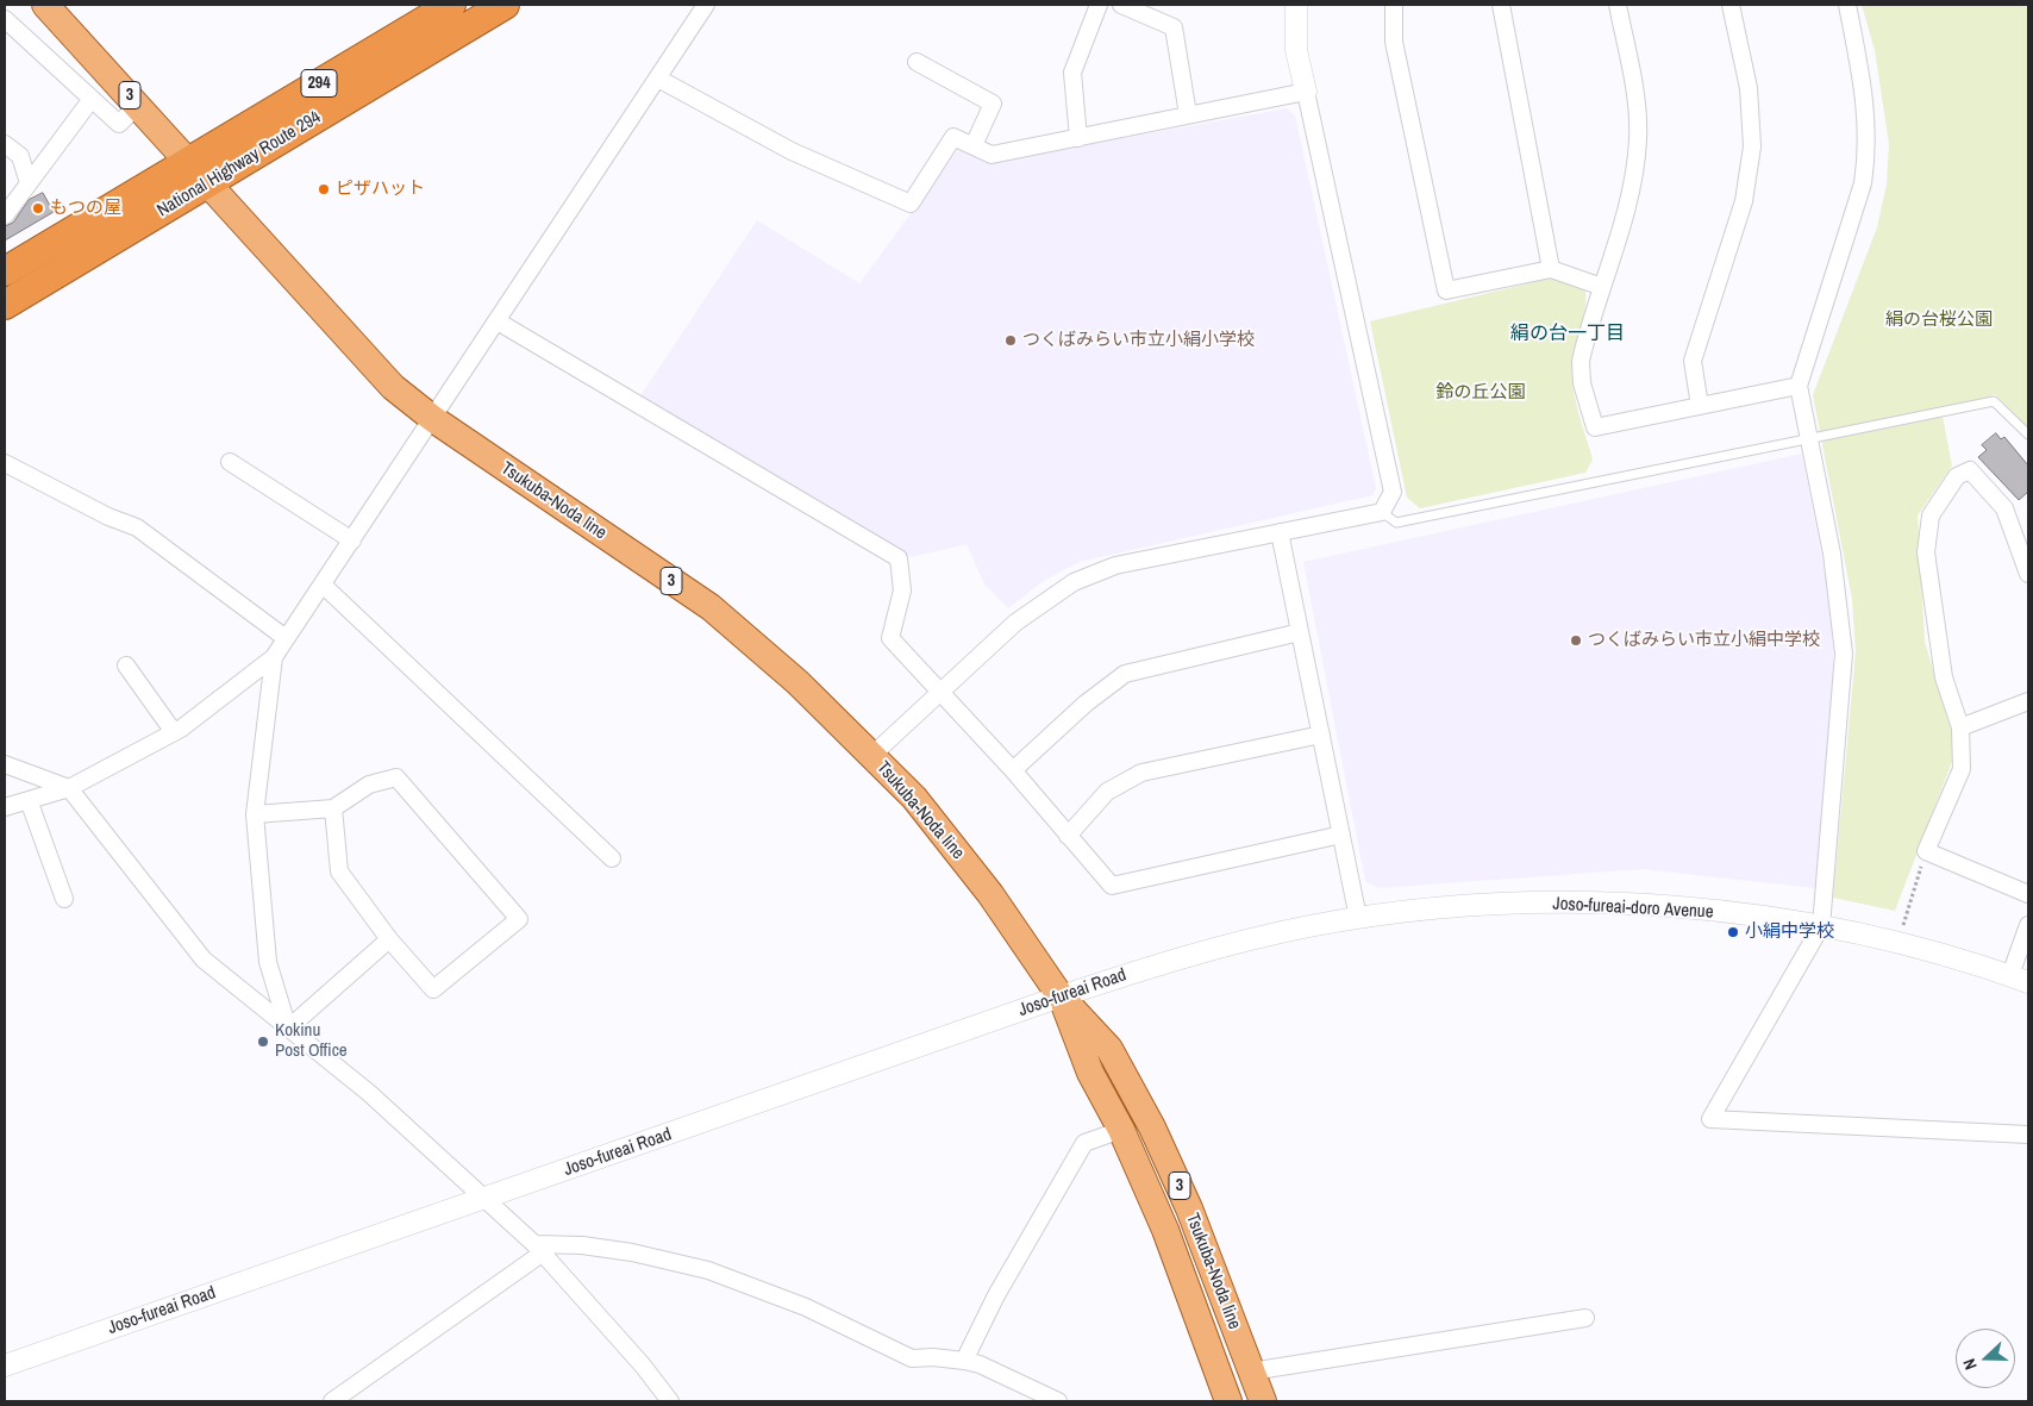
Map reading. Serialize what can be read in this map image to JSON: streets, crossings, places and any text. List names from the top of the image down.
{
  "streets": {
    "highway": ["294", "National Highway Route 294"],
    "main road": ["3", "Tsukuba-Noda line"],
    "street": ["Joso-fureai-doro Avenue", "Joso-fureai Road"]
  },
  "crossings": [
    ["National Highway Route 294", "Tsukuba-Noda line"],
    ["Tsukuba-Noda line", "Joso-fureai Road"],
    ["Joso-fureai-doro Avenue", "Joso-fureai Road"]
  ],
  "districts": ["絹の台一丁目"],
  "parks": ["絹の台桜公園", "鈴の丘公園"],
  "places": [
    "ピザハット",
    "もつの屋",
    "つくばみらい市立小絹小学校",
    "つくばみらい市立小絹中学校",
    "小絹中学校",
    "Kokinu Post Office"
  ],
  "north": "left"
}
